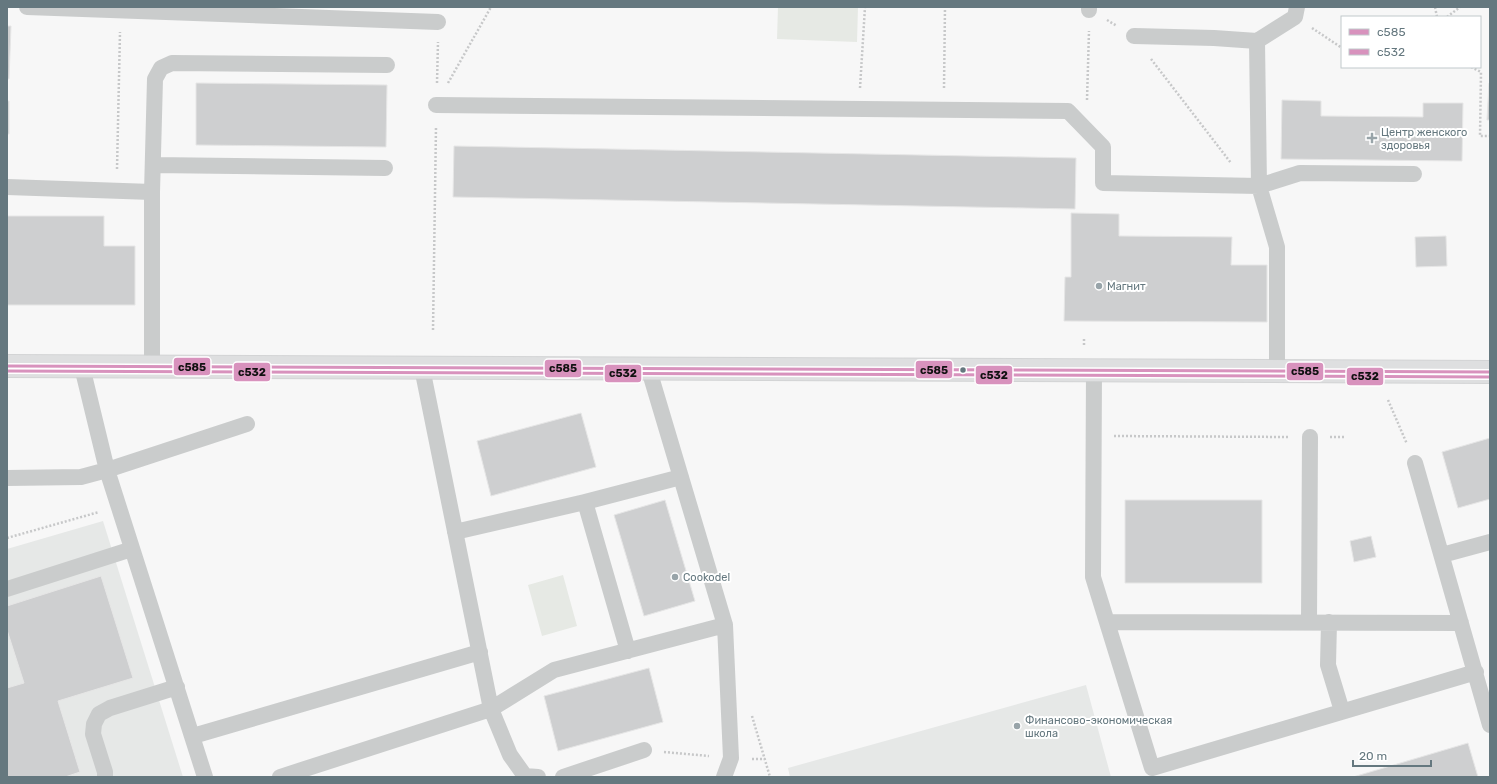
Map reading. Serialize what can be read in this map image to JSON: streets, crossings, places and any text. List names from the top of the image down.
{
  "places": {
    "health": ["Центр женского здоровья"],
    "other": ["Магнит", "Cookodel", "Финансово-экономическая школа"]
  },
  "lines": ["transit line с585", "transit line с532"],
  "legend": ["с585", "с532"],
  "scale_bar": "20 m"
}
